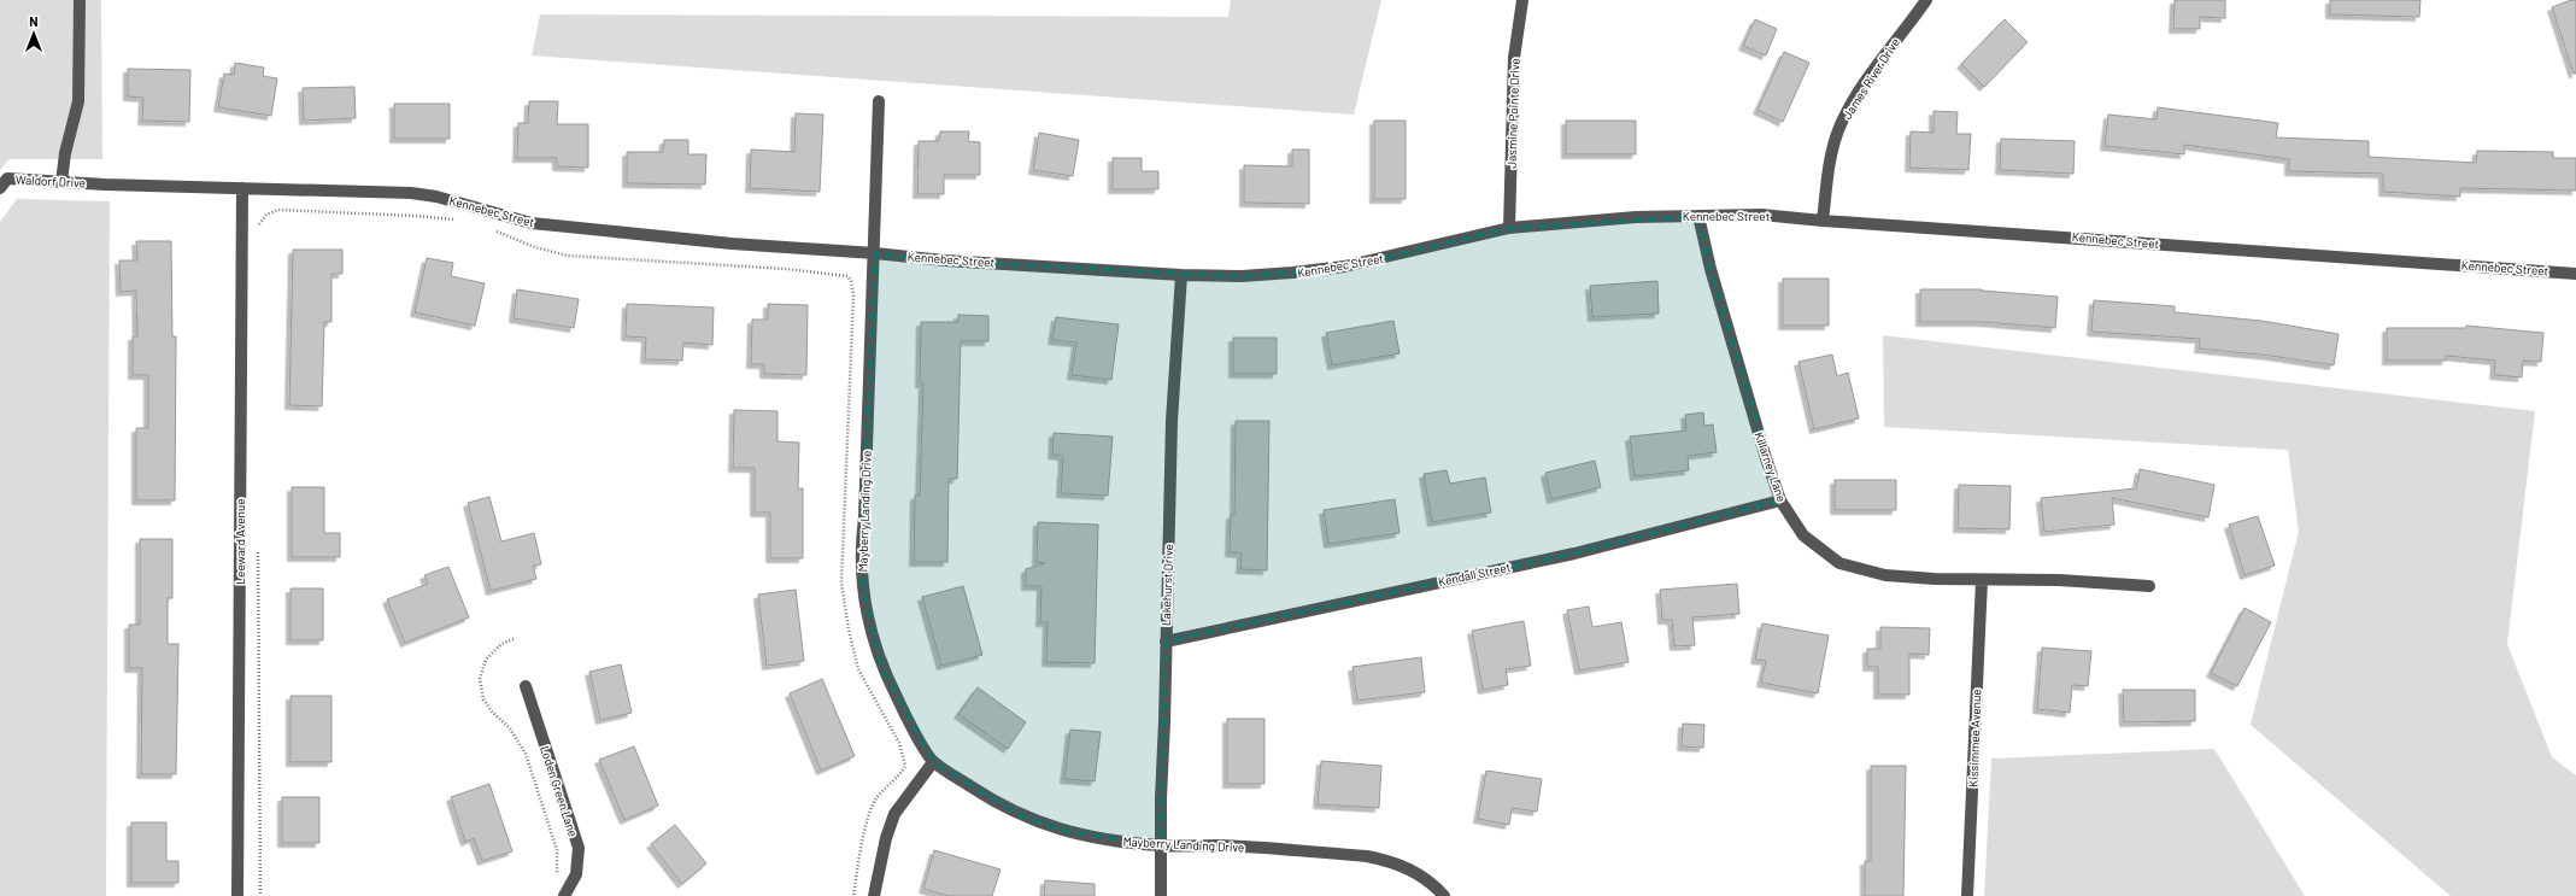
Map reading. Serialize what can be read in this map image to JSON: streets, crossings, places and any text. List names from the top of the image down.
{
  "streets": {
    "street": [
      "James River Drive",
      "Jasmine Pointe Drive",
      "Waldorf Drive",
      "Kennebec Street",
      "Killarney Lane",
      "Mayberry Landing Drive",
      "Leeward Avenue",
      "Kendall Street",
      "Lakehurst Drive",
      "Kissimmee Avenue",
      "Loden Green Lane"
    ]
  },
  "crossings": [
    ["James River Drive", "Kennebec Street"],
    ["Jasmine Pointe Drive", "Kennebec Street"],
    ["Waldorf Drive", "Kennebec Street"],
    ["Kennebec Street", "Killarney Lane"],
    ["Kennebec Street", "Mayberry Landing Drive"],
    ["Kennebec Street", "Leeward Avenue"],
    ["Kennebec Street", "Lakehurst Drive"],
    ["Killarney Lane", "Kendall Street"],
    ["Killarney Lane", "Kissimmee Avenue"],
    ["Mayberry Landing Drive", "Lakehurst Drive"],
    ["Kendall Street", "Lakehurst Drive"]
  ],
  "north": "top"
}
